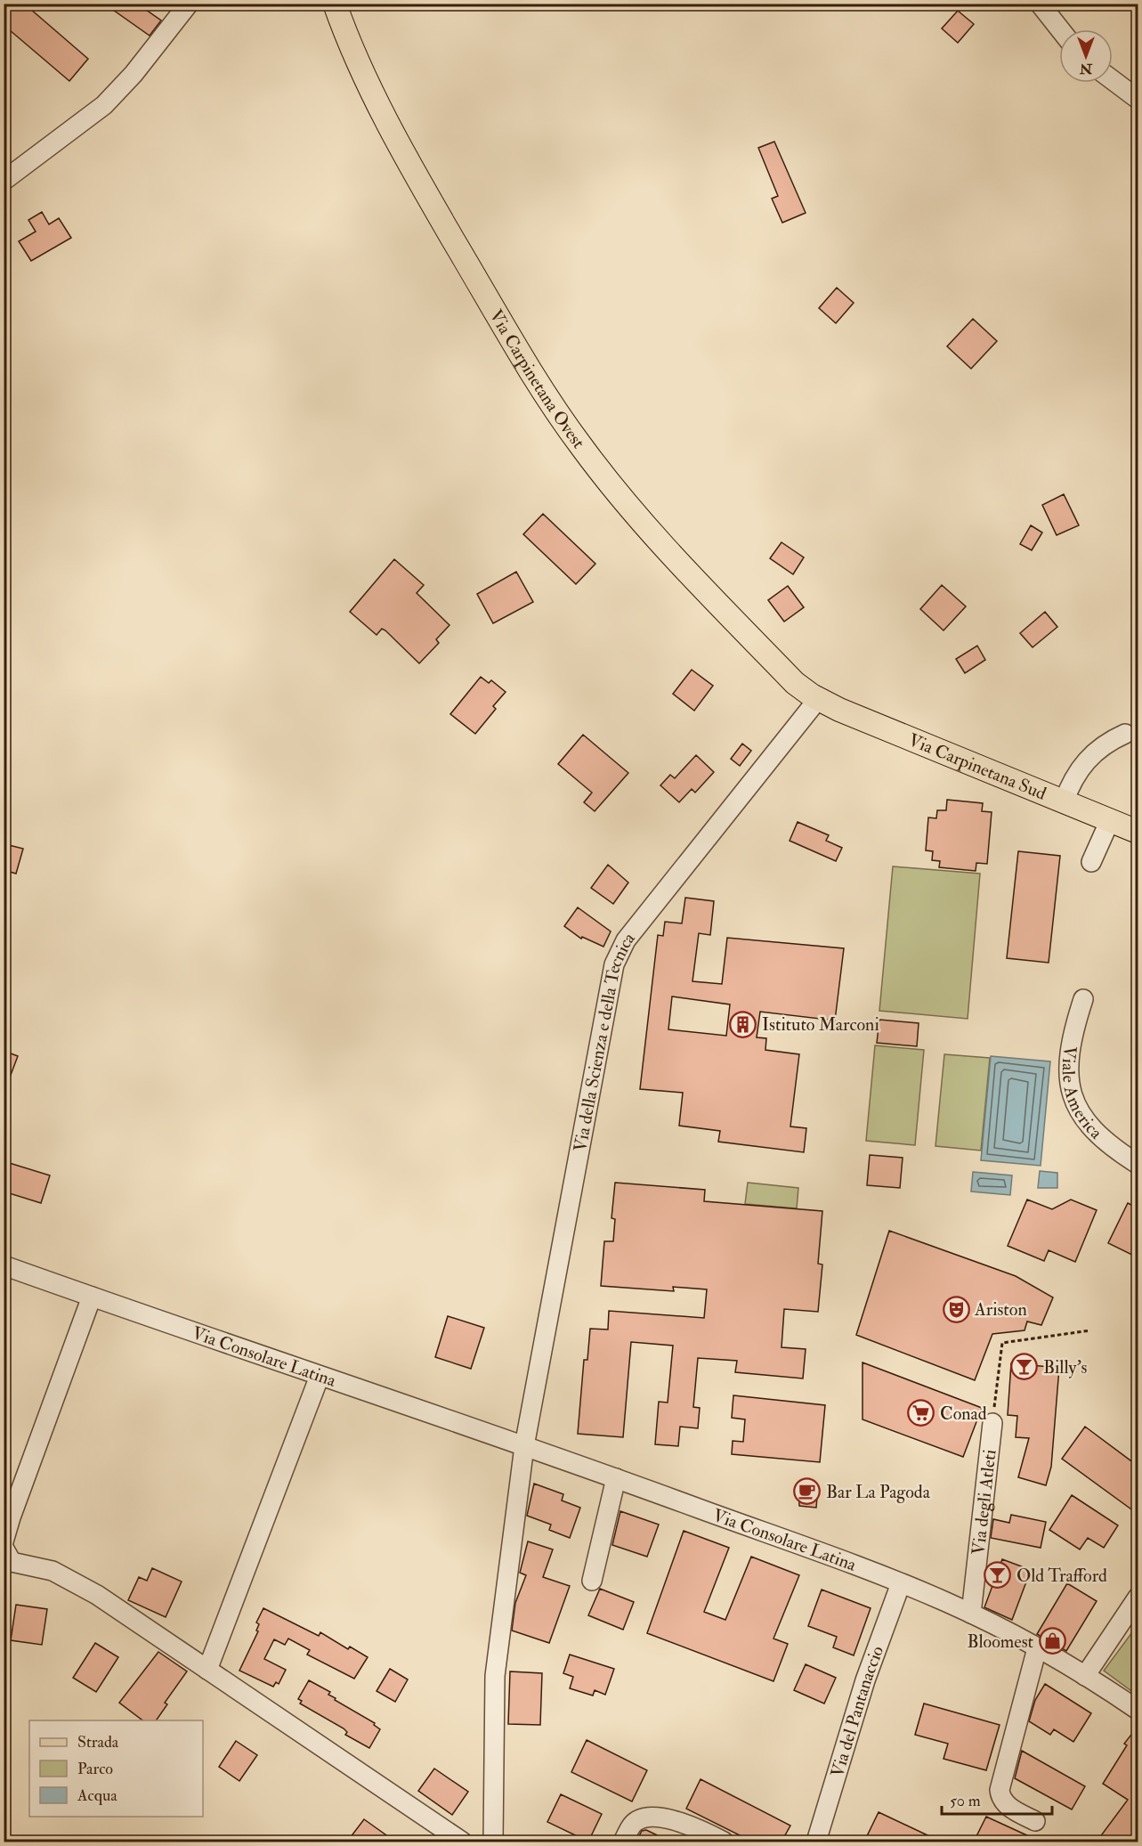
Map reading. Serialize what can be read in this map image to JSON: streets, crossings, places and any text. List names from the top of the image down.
{
  "streets": {
    "main road": ["Via Carpinetana Ovest", "Via Carpinetana Sud"],
    "street": [
      "Via della Scienza e della Tecnica",
      "Viale America",
      "Via Consolare Latina",
      "Via degli Atleti",
      "Via del Pantanaccio"
    ]
  },
  "crossings": [
    ["Via Carpinetana Ovest", "Via Carpinetana Sud"],
    ["Via Carpinetana Ovest", "Via della Scienza e della Tecnica"],
    ["Via Carpinetana Sud", "Via della Scienza e della Tecnica"],
    ["Via della Scienza e della Tecnica", "Via Consolare Latina"],
    ["Via Consolare Latina", "Via degli Atleti"],
    ["Via Consolare Latina", "Via del Pantanaccio"]
  ],
  "places": {
    "building": ["Istituto Marconi"],
    "theatre": ["Ariston"],
    "bar": ["Billy's", "Old Trafford"],
    "supermarket": ["Conad"],
    "cafe": ["Bar La Pagoda"],
    "shop": ["Bloomest"]
  },
  "legend": ["Strada", "Parco", "Acqua"],
  "scale_bar": "50 m",
  "north": "bottom"
}
